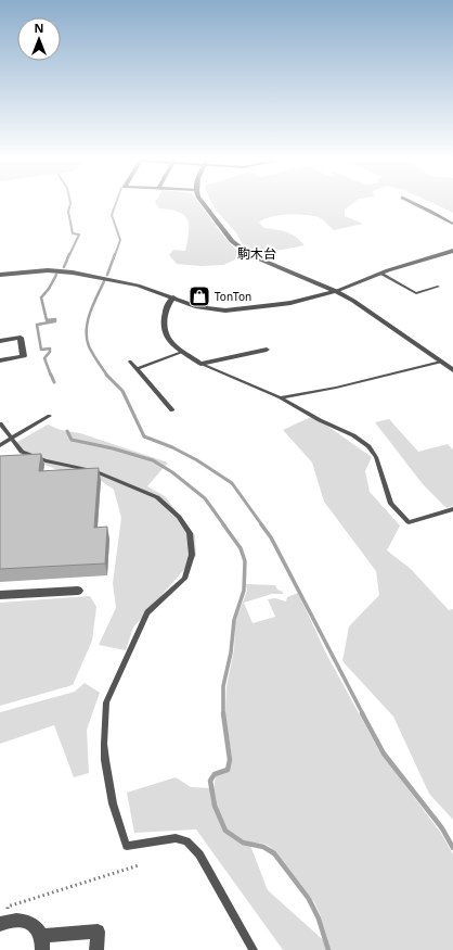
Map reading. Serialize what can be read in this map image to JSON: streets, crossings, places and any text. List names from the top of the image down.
{
  "districts": ["駒木台"],
  "places": {
    "shop": ["TonTon"]
  },
  "north": "top"
}
